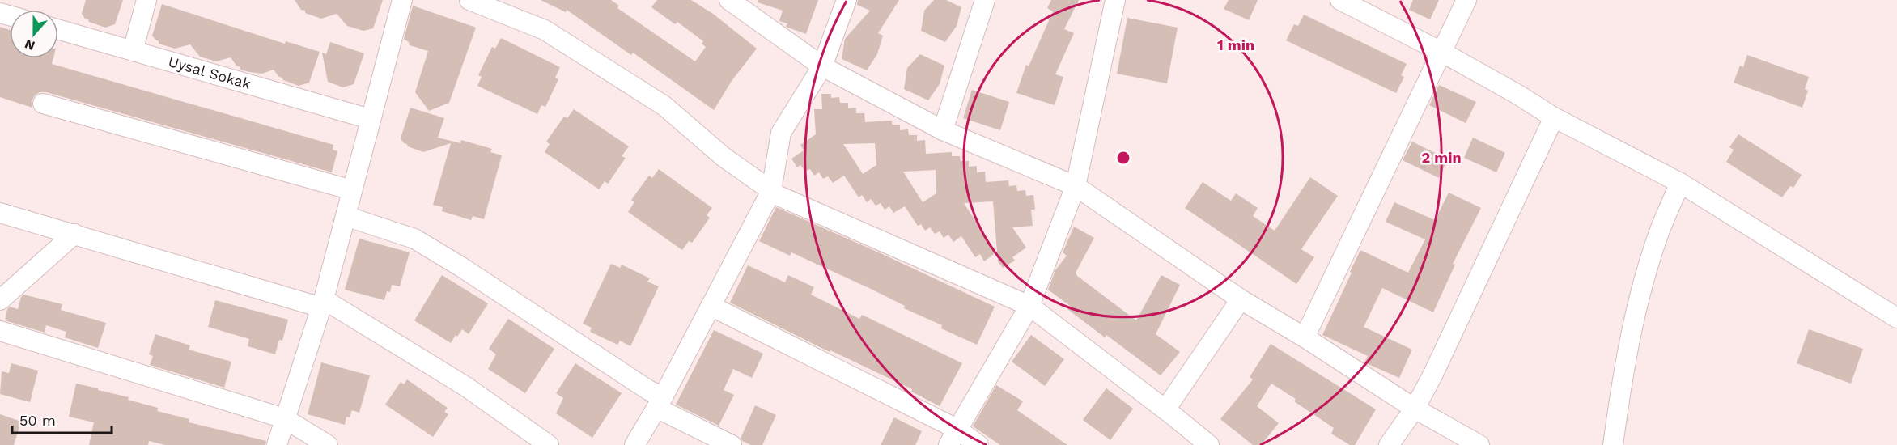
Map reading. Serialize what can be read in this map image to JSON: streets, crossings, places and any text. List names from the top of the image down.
{
  "streets": {
    "street": ["Uysal Sokak"]
  },
  "scale_bar": "50 m",
  "north": "bottom",
  "rings": ["1 min", "2 min"]
}
